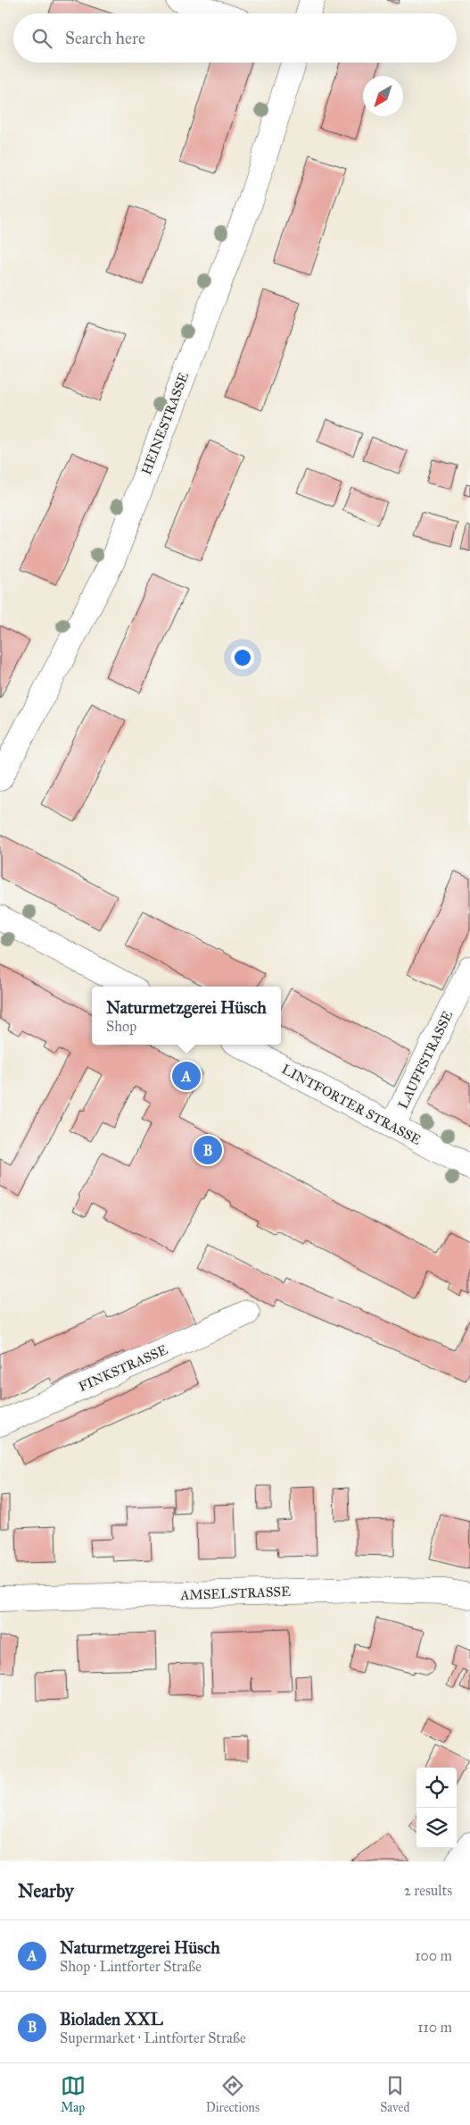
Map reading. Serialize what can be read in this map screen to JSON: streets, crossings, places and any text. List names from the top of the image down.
{
  "streets": {
    "street": [
      "HEINESTRASSE",
      "LAUFFSTRASSE",
      "LINTFORTER STRASSE",
      "FINKSTRASSE",
      "AMSELSTRASSE"
    ]
  },
  "crossings": [
    ["LAUFFSTRASSE", "LINTFORTER STRASSE"]
  ],
  "north": "bottom left",
  "page": {
    "search": "Search here",
    "popup": ["Naturmetzgerei Hüsch", "Shop"],
    "pins": ["A", "B"],
    "heading": ["Nearby", "2 results"],
    "list": [
      {
        "mark": "A",
        "name": "Naturmetzgerei Hüsch",
        "note": "Shop · Lintforter Straße",
        "value": "100 m"
      },
      {
        "mark": "B",
        "name": "Bioladen XXL",
        "note": "Supermarket · Lintforter Straße",
        "value": "110 m"
      }
    ],
    "nav": ["Map", "Directions", "Saved"]
  }
}
